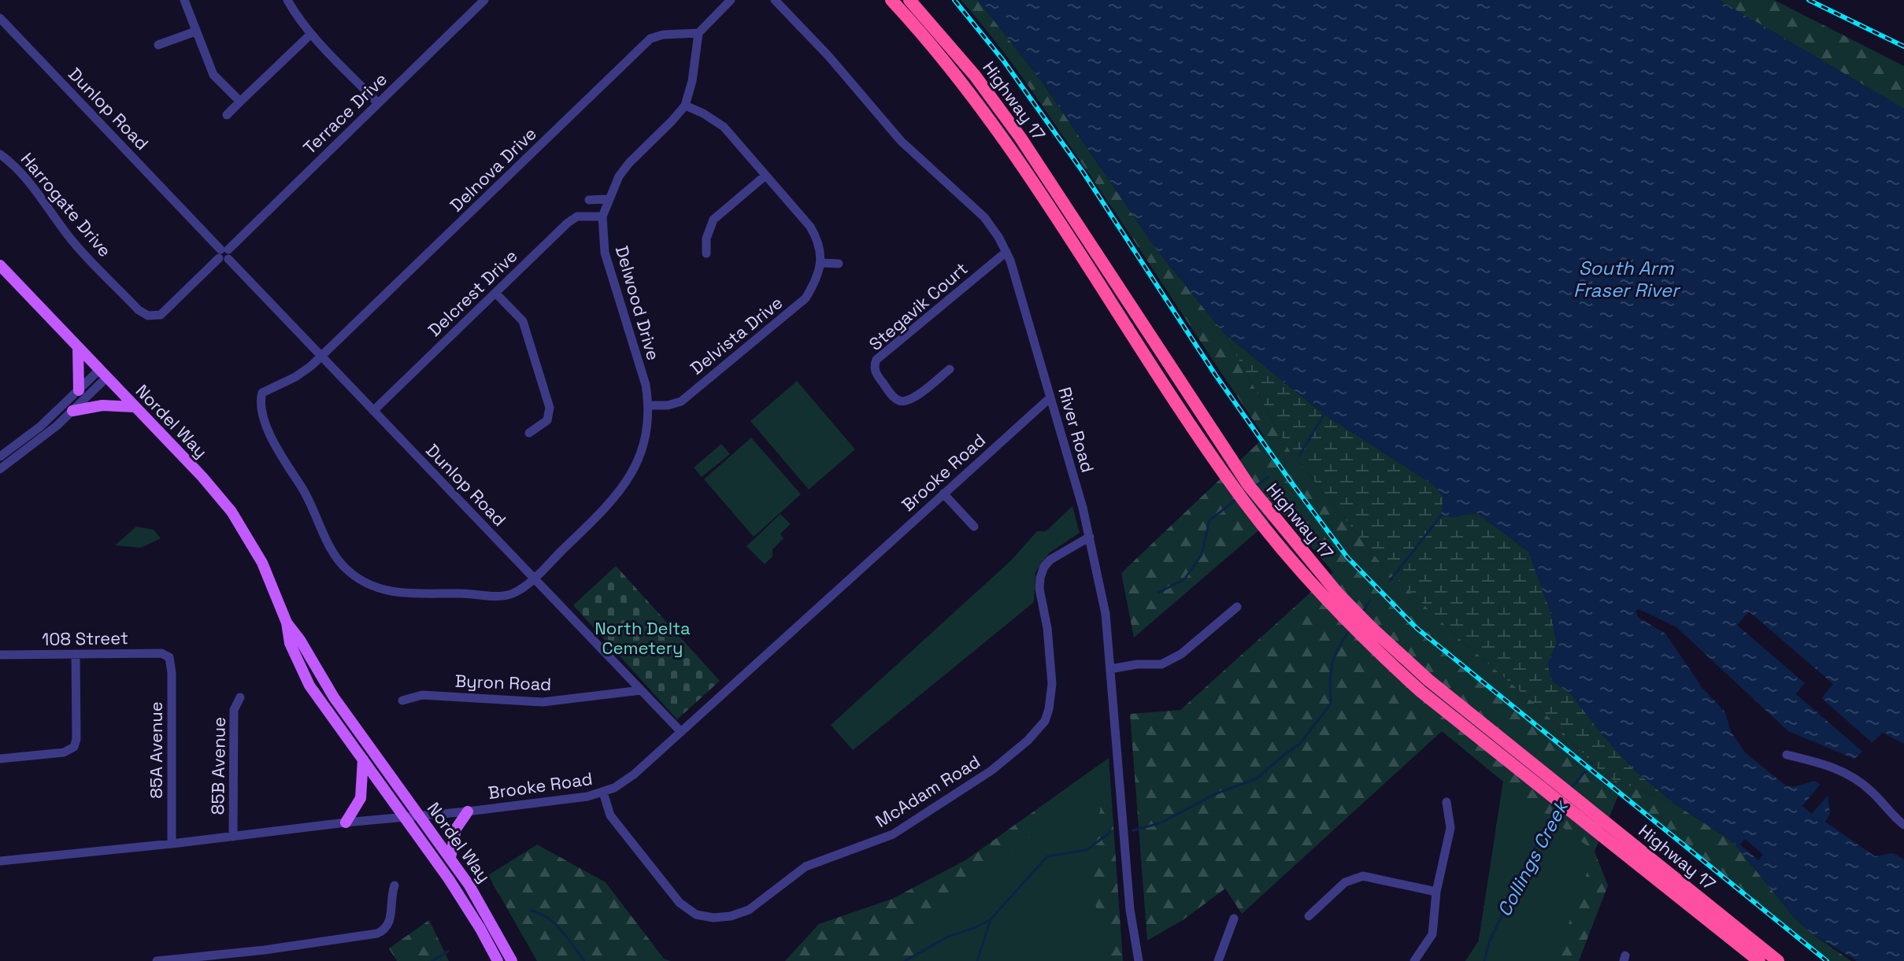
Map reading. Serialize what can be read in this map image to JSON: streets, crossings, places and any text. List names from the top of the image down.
{
  "streets": {
    "highway": ["Highway 17"],
    "main road": ["Nordel Way"],
    "street": [
      "Dunlop Road",
      "Terrace Drive",
      "Delnova Drive",
      "Harrogate Drive",
      "Delcrest Drive",
      "Delwood Drive",
      "Stegavik Court",
      "Delvista Drive",
      "River Road",
      "Brooke Road",
      "108 Street",
      "Byron Road",
      "85A Avenue",
      "85B Avenue",
      "McAdam Road"
    ]
  },
  "crossings": [
    ["Dunlop Road", "Terrace Drive"],
    ["Dunlop Road", "Delnova Drive"],
    ["Dunlop Road", "Harrogate Drive"],
    ["Dunlop Road", "Delcrest Drive"],
    ["Dunlop Road", "Delwood Drive"],
    ["Dunlop Road", "Brooke Road"],
    ["Dunlop Road", "Byron Road"],
    ["Terrace Drive", "Harrogate Drive"],
    ["Delnova Drive", "Delwood Drive"],
    ["Delcrest Drive", "Delwood Drive"],
    ["Delwood Drive", "Delvista Drive"],
    ["Stegavik Court", "River Road"],
    ["Nordel Way", "Brooke Road"],
    ["River Road", "Brooke Road"],
    ["River Road", "McAdam Road"],
    ["Brooke Road", "85A Avenue"],
    ["Brooke Road", "85B Avenue"],
    ["Brooke Road", "McAdam Road"],
    ["108 Street", "85A Avenue"]
  ],
  "water": ["South Arm Fraser River", "Collings Creek"],
  "parks": ["North Delta Cemetery"]
}
